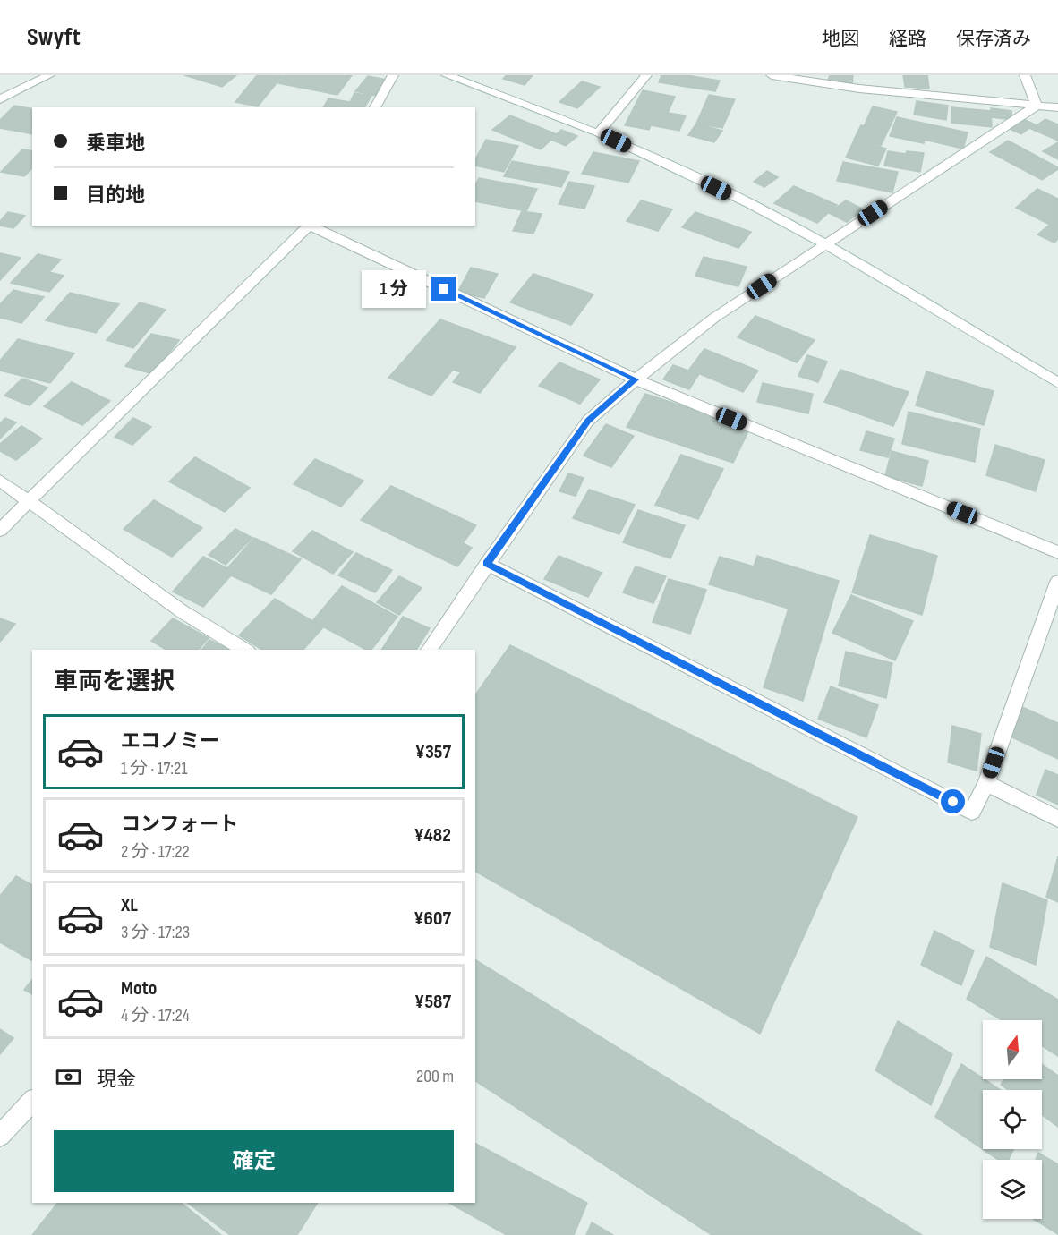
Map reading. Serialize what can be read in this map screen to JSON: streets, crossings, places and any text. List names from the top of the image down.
{
  "north": "top",
  "page": {
    "header": "Swyft",
    "nav": ["地図", "経路", "保存済み"],
    "banner": ["乗車地", "目的地"],
    "bubble": "1 分",
    "heading": "車両を選択",
    "list": [
      {
        "name": "エコノミー",
        "note": "1 分 · 17:21",
        "value": "¥357"
      },
      {
        "name": "コンフォート",
        "note": "2 分 · 17:22",
        "value": "¥482"
      },
      {
        "name": "XL",
        "note": "3 分 · 17:23",
        "value": "¥607"
      },
      {
        "name": "Moto",
        "note": "4 分 · 17:24",
        "value": "¥587"
      }
    ],
    "pay": ["現金", "200 m"],
    "buttons": "確定"
  }
}
